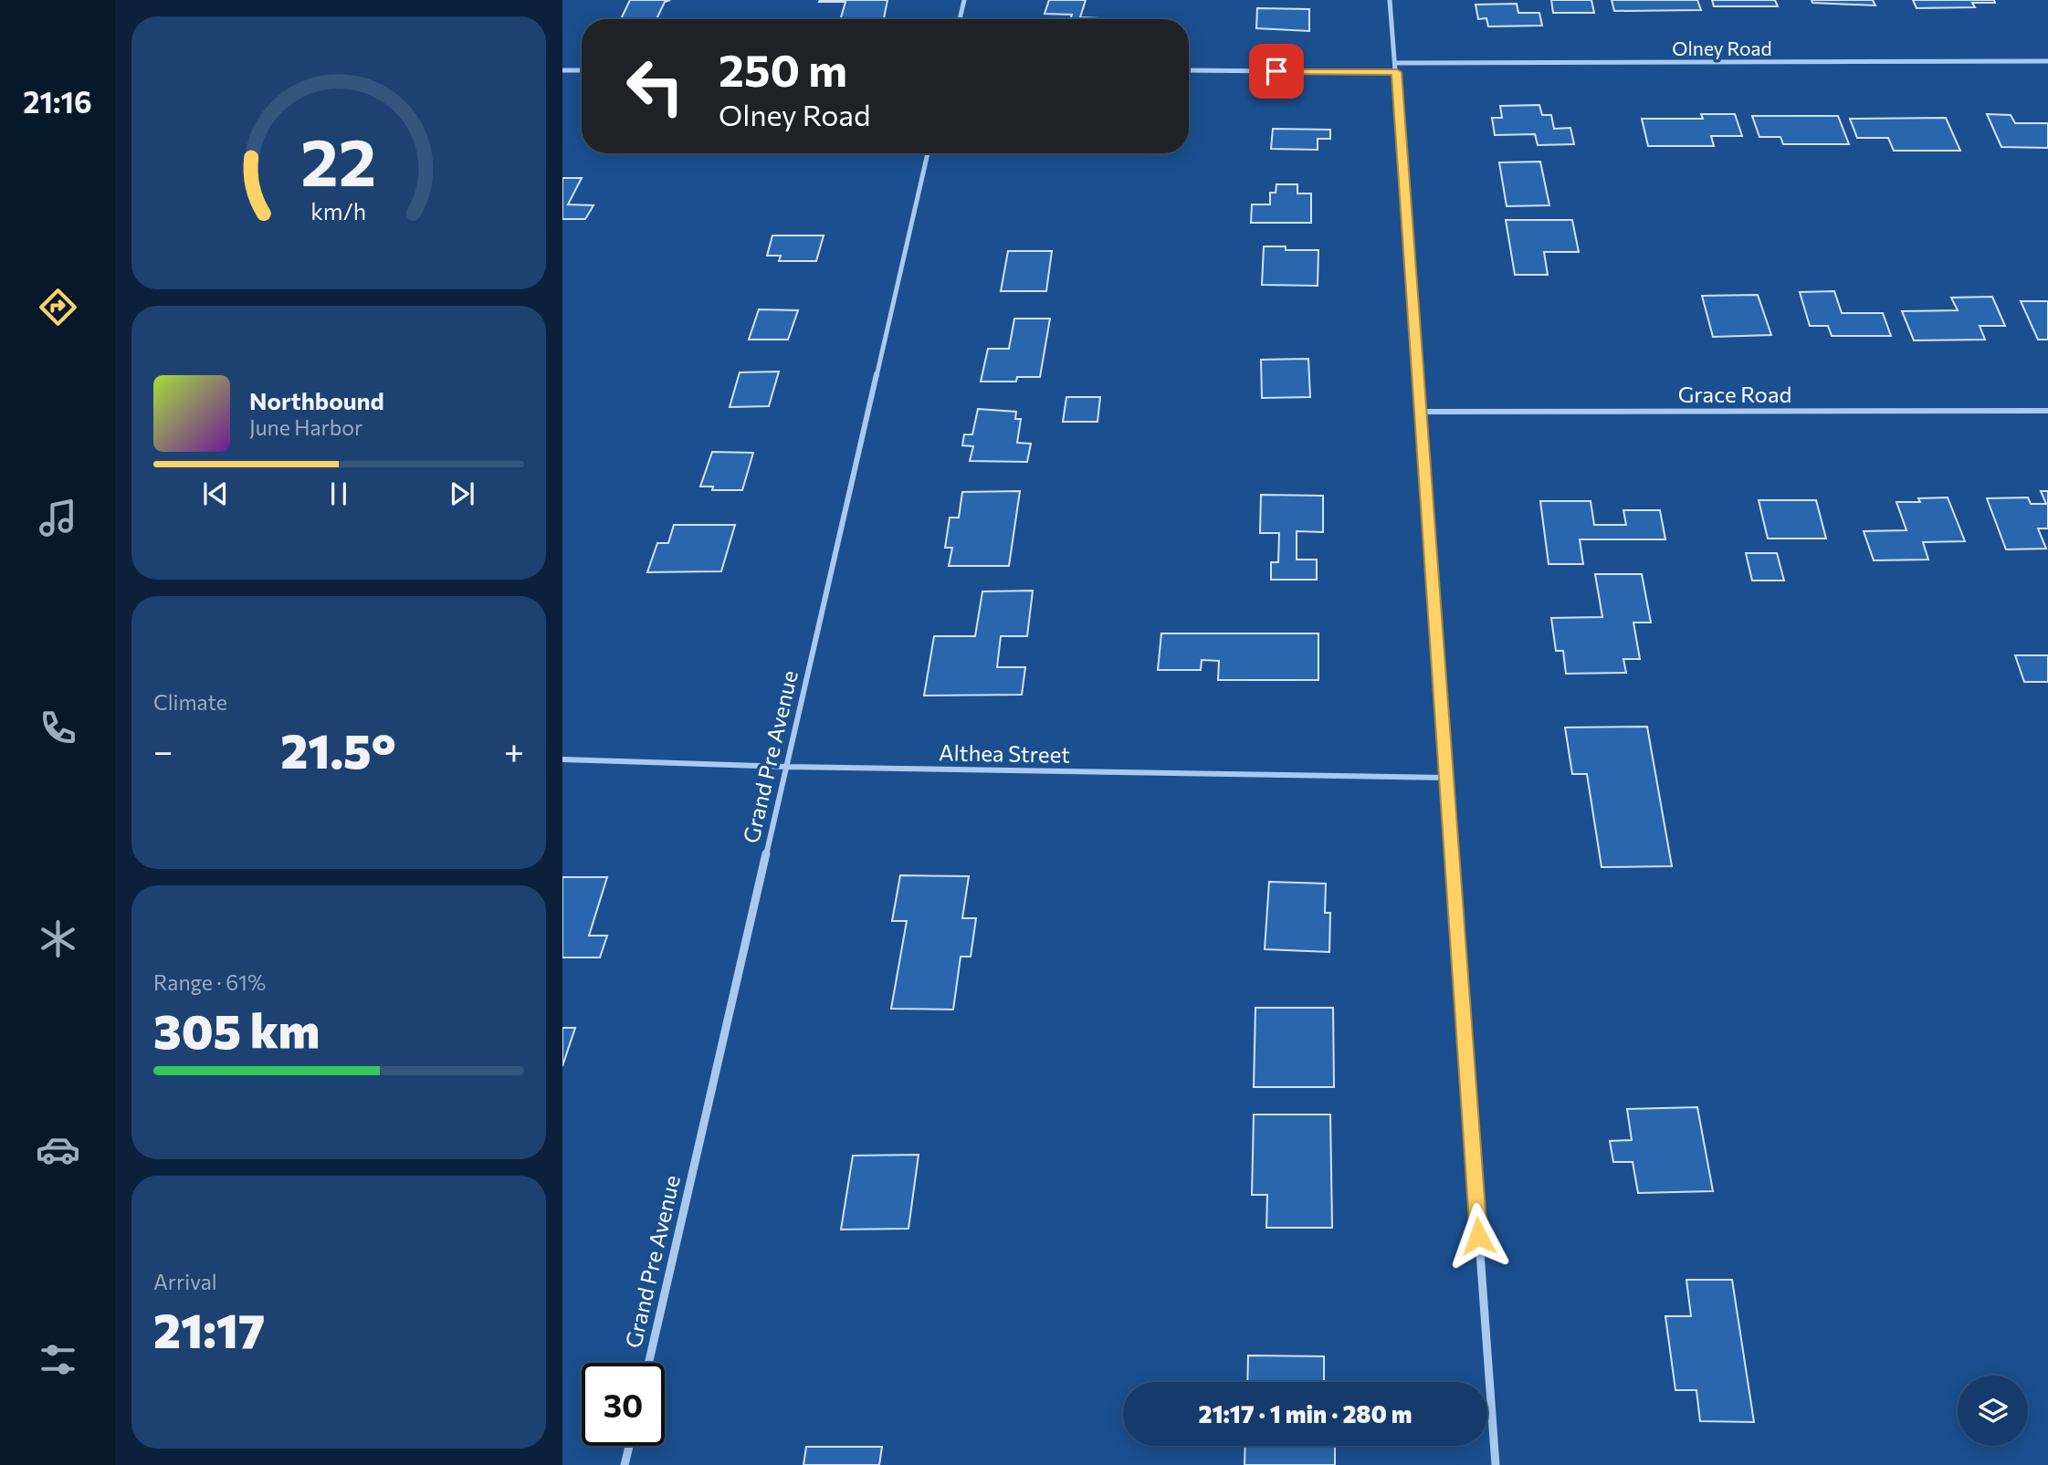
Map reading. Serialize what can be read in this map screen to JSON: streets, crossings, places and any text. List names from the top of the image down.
{
  "streets": {
    "street": [
      "Olney Road",
      "Grace Road",
      "Althea Street",
      "Grand Pre Avenue"
    ]
  },
  "crossings": [
    ["Althea Street", "Grand Pre Avenue"]
  ],
  "page": {
    "tabs": "21:16",
    "turn": ["250 m", "Olney Road"],
    "song": ["Northbound", "June Harbor"],
    "tile": [
      "Climate",
      ["Range · 61%", "305 km"],
      ["Arrival", "21:17"]
    ],
    "heat": ["−", "21.5°", "+"],
    "limit": "30",
    "trip": "21:17 · 1 min · 280 m",
    "gauge": ["22", "km/h"]
  }
}
